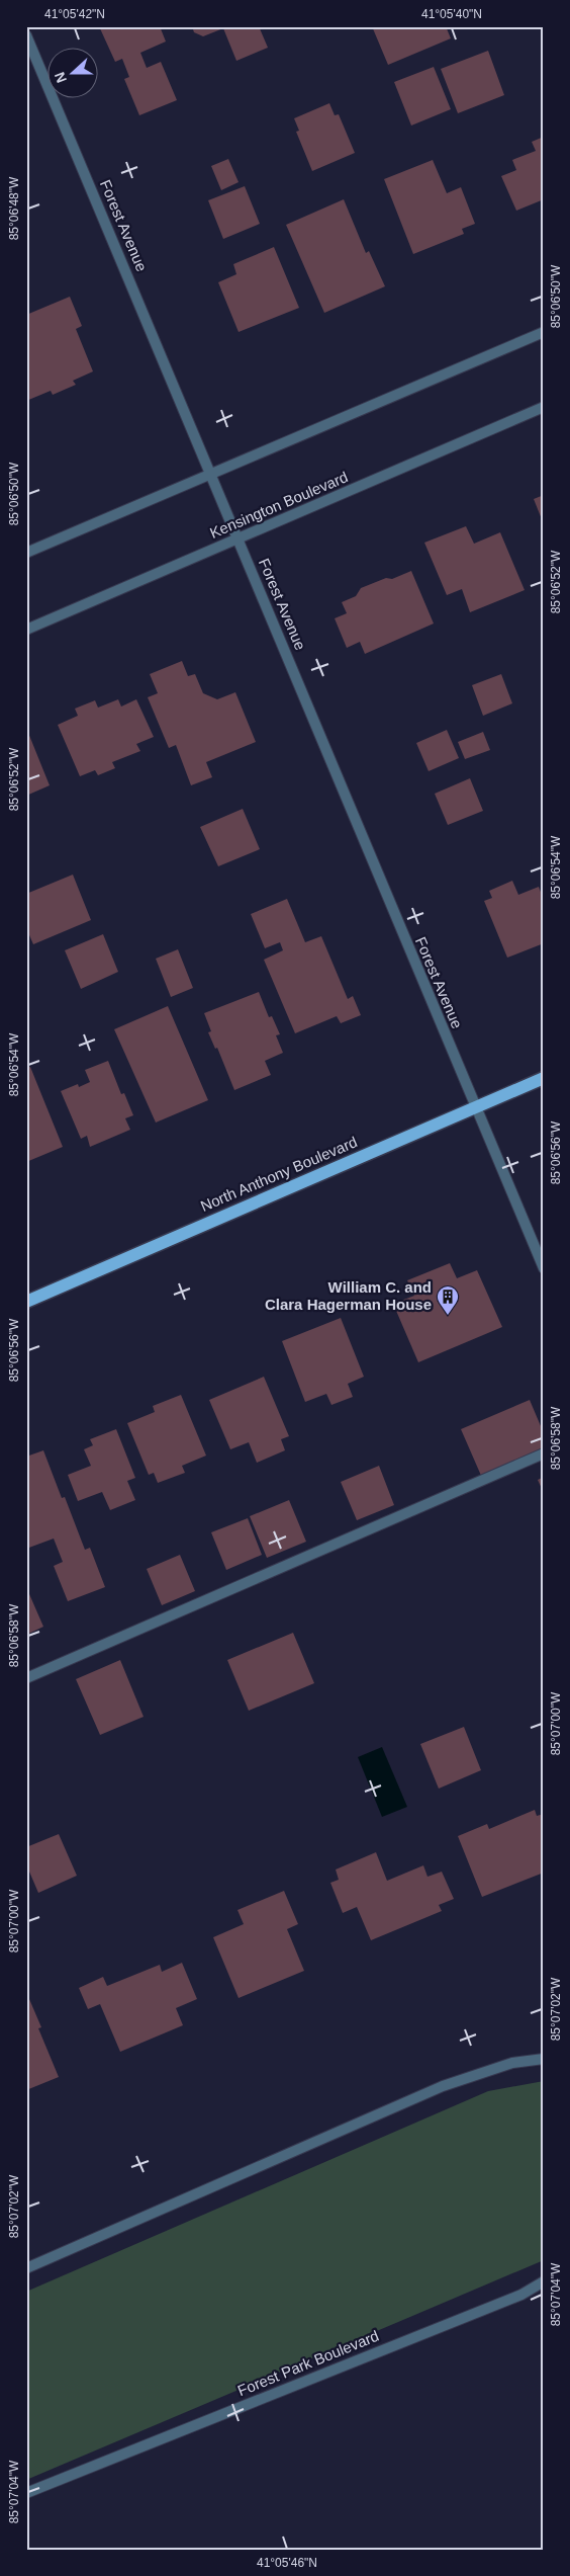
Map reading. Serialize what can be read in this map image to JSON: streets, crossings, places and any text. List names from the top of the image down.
{
  "streets": {
    "main road": ["North Anthony Boulevard"],
    "street": ["Forest Avenue", "Kensington Boulevard", "Forest Park Boulevard"]
  },
  "crossings": [
    ["Forest Avenue", "Kensington Boulevard"],
    ["Forest Avenue", "North Anthony Boulevard"]
  ],
  "places": {
    "building": ["William C. and Clara Hagerman House"]
  },
  "north": "left",
  "coordinates": [
    "41°05'42\"N",
    "41°05'40\"N",
    "85°06'48\"W",
    "85°06'50\"W",
    "85°06'52\"W",
    "85°06'54\"W",
    "85°06'56\"W",
    "85°06'58\"W",
    "85°07'00\"W",
    "85°07'02\"W",
    "85°07'04\"W",
    "41°05'46\"N"
  ]
}
